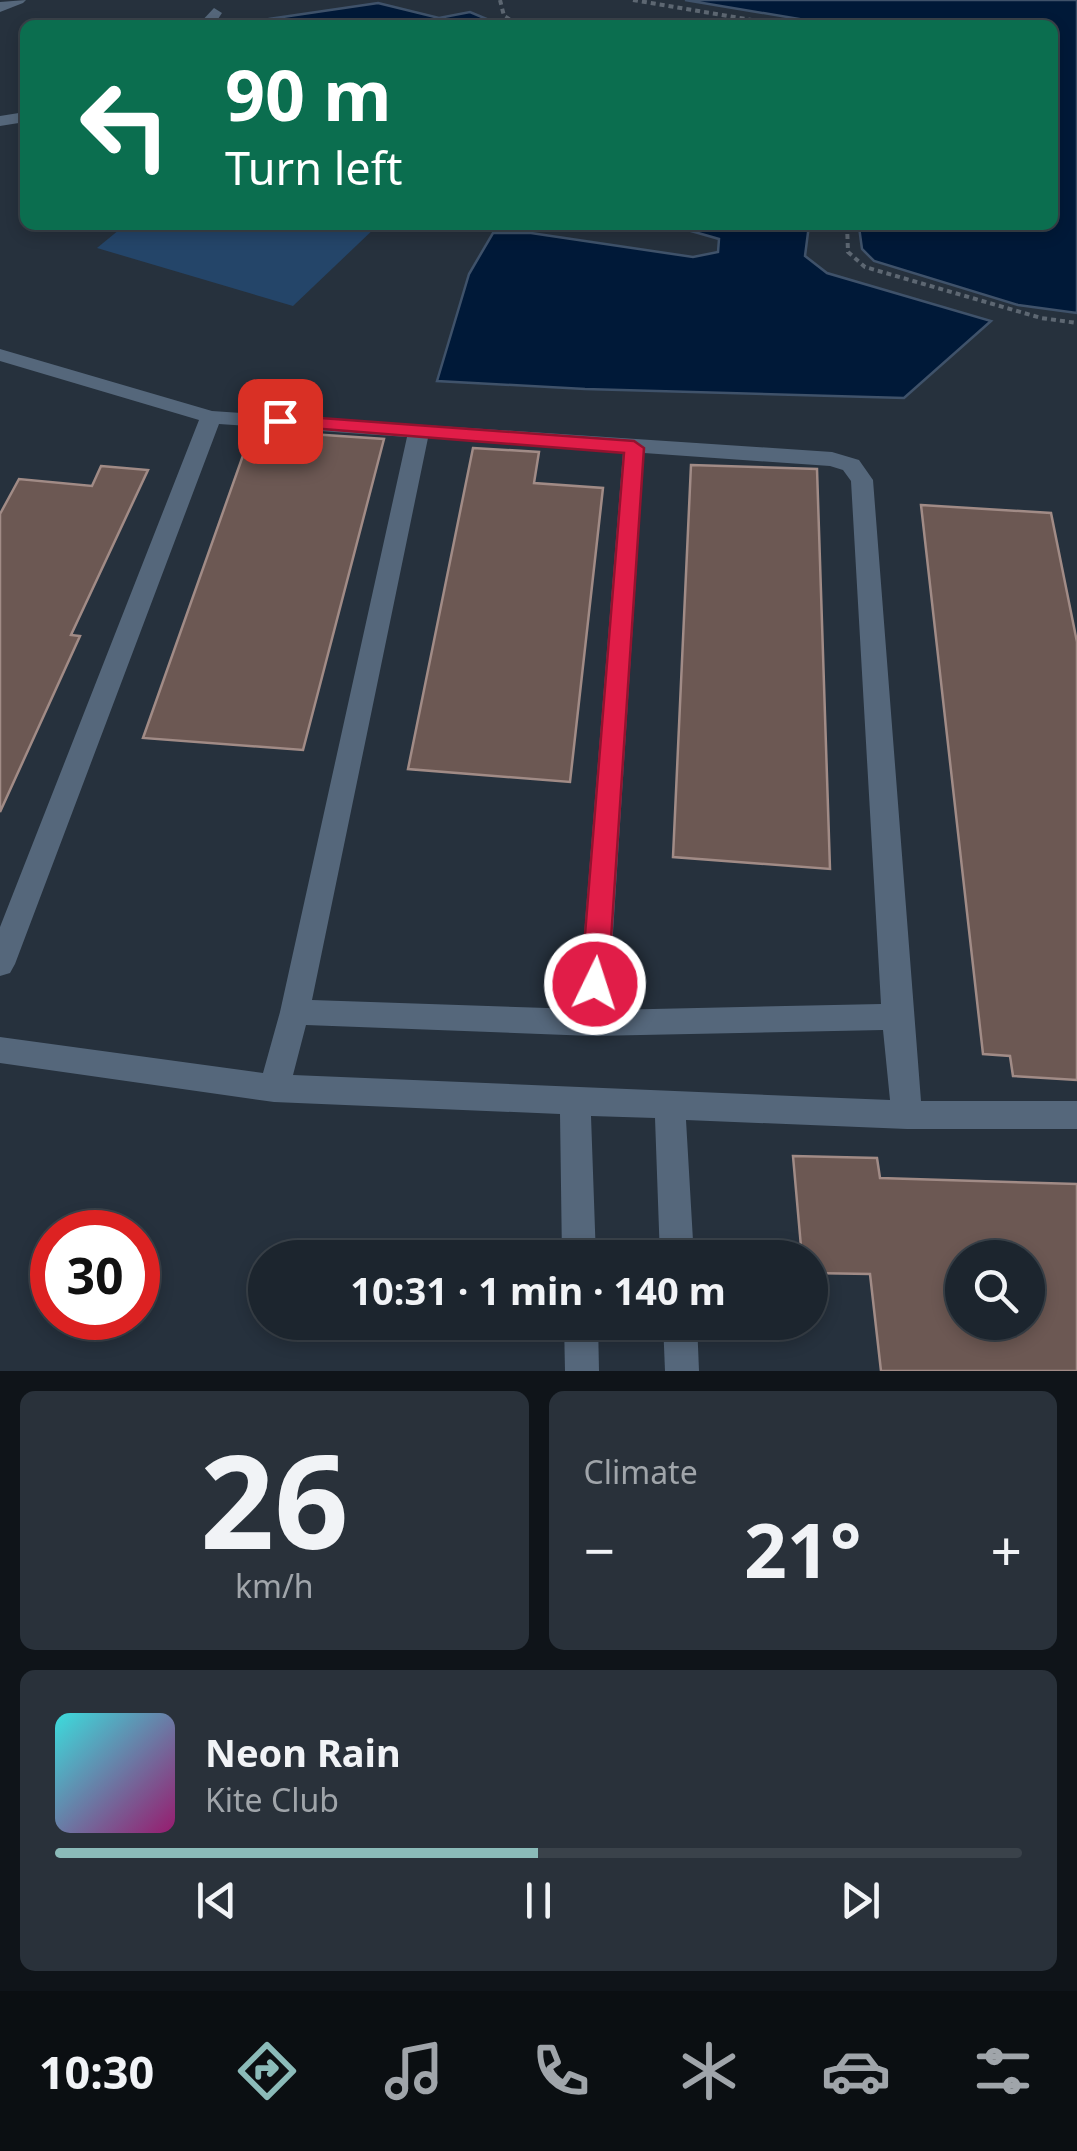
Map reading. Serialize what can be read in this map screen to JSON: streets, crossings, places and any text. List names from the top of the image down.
{
  "page": {
    "turn": ["90 m", "Turn left"],
    "limit": "30",
    "trip": "10:31 · 1 min · 140 m",
    "tile": [
      ["26", "km/h"],
      "Climate"
    ],
    "heat": ["−", "21°", "+"],
    "song": ["Neon Rain", "Kite Club"],
    "tabs": "10:30"
  }
}
